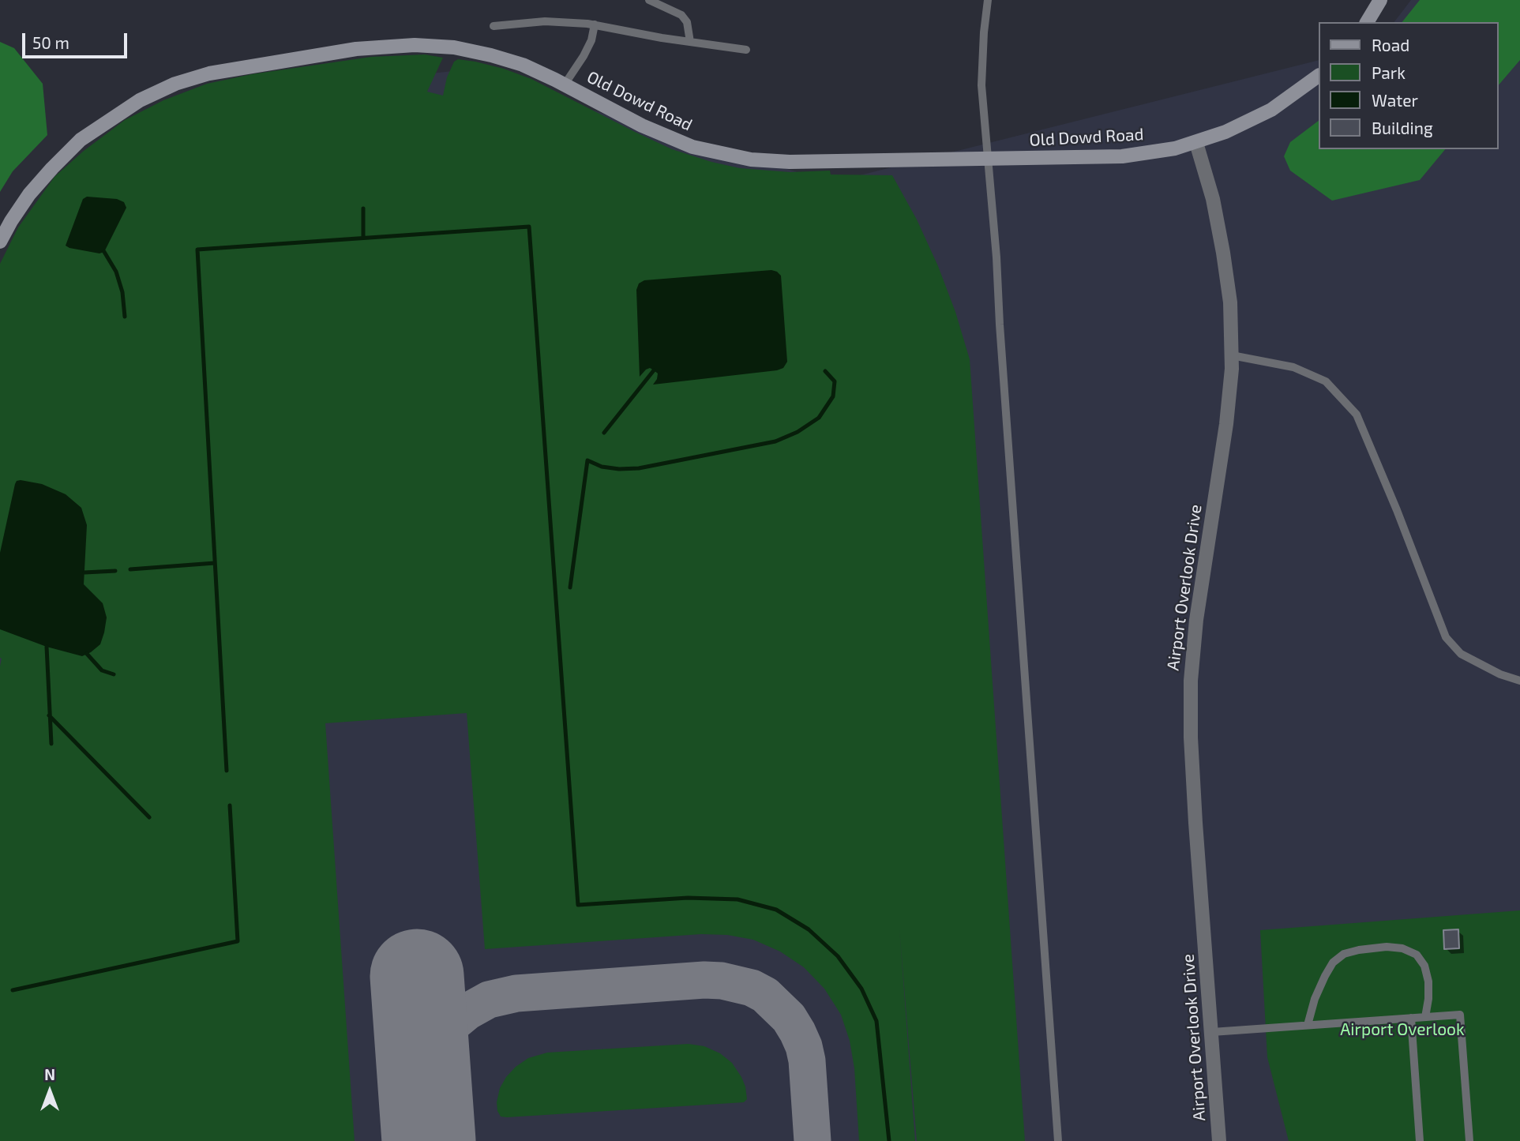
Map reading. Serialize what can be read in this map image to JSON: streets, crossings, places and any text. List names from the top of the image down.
{
  "streets": {
    "street": ["Old Dowd Road", "Airport Overlook Drive"]
  },
  "crossings": [
    ["Old Dowd Road", "Airport Overlook Drive"]
  ],
  "parks": ["Airport Overlook"],
  "legend": [
    "Road",
    "Park",
    "Water",
    "Building"
  ],
  "scale_bar": "50 m",
  "north": "top"
}
